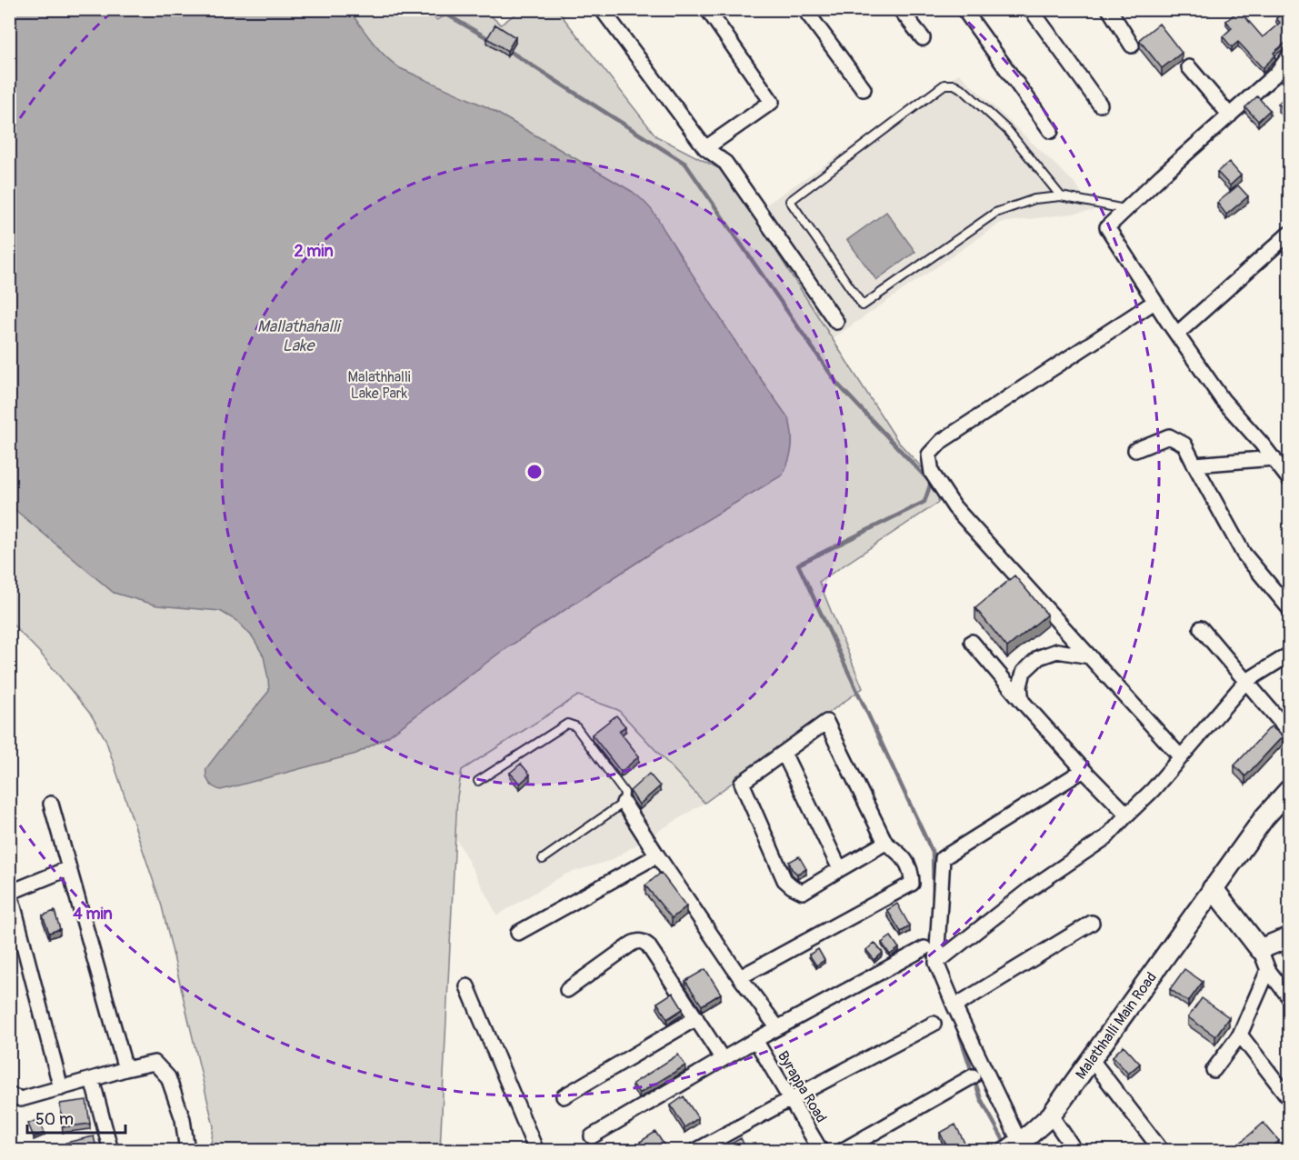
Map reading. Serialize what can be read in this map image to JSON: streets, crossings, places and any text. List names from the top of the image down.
{
  "streets": {
    "main road": ["Malathhalli Main Road"],
    "street": ["Byrappa Road"]
  },
  "water": ["Mallathahalli Lake"],
  "parks": ["Malathhalli Lake Park"],
  "scale_bar": "50 m",
  "rings": ["2 min", "4 min"]
}
